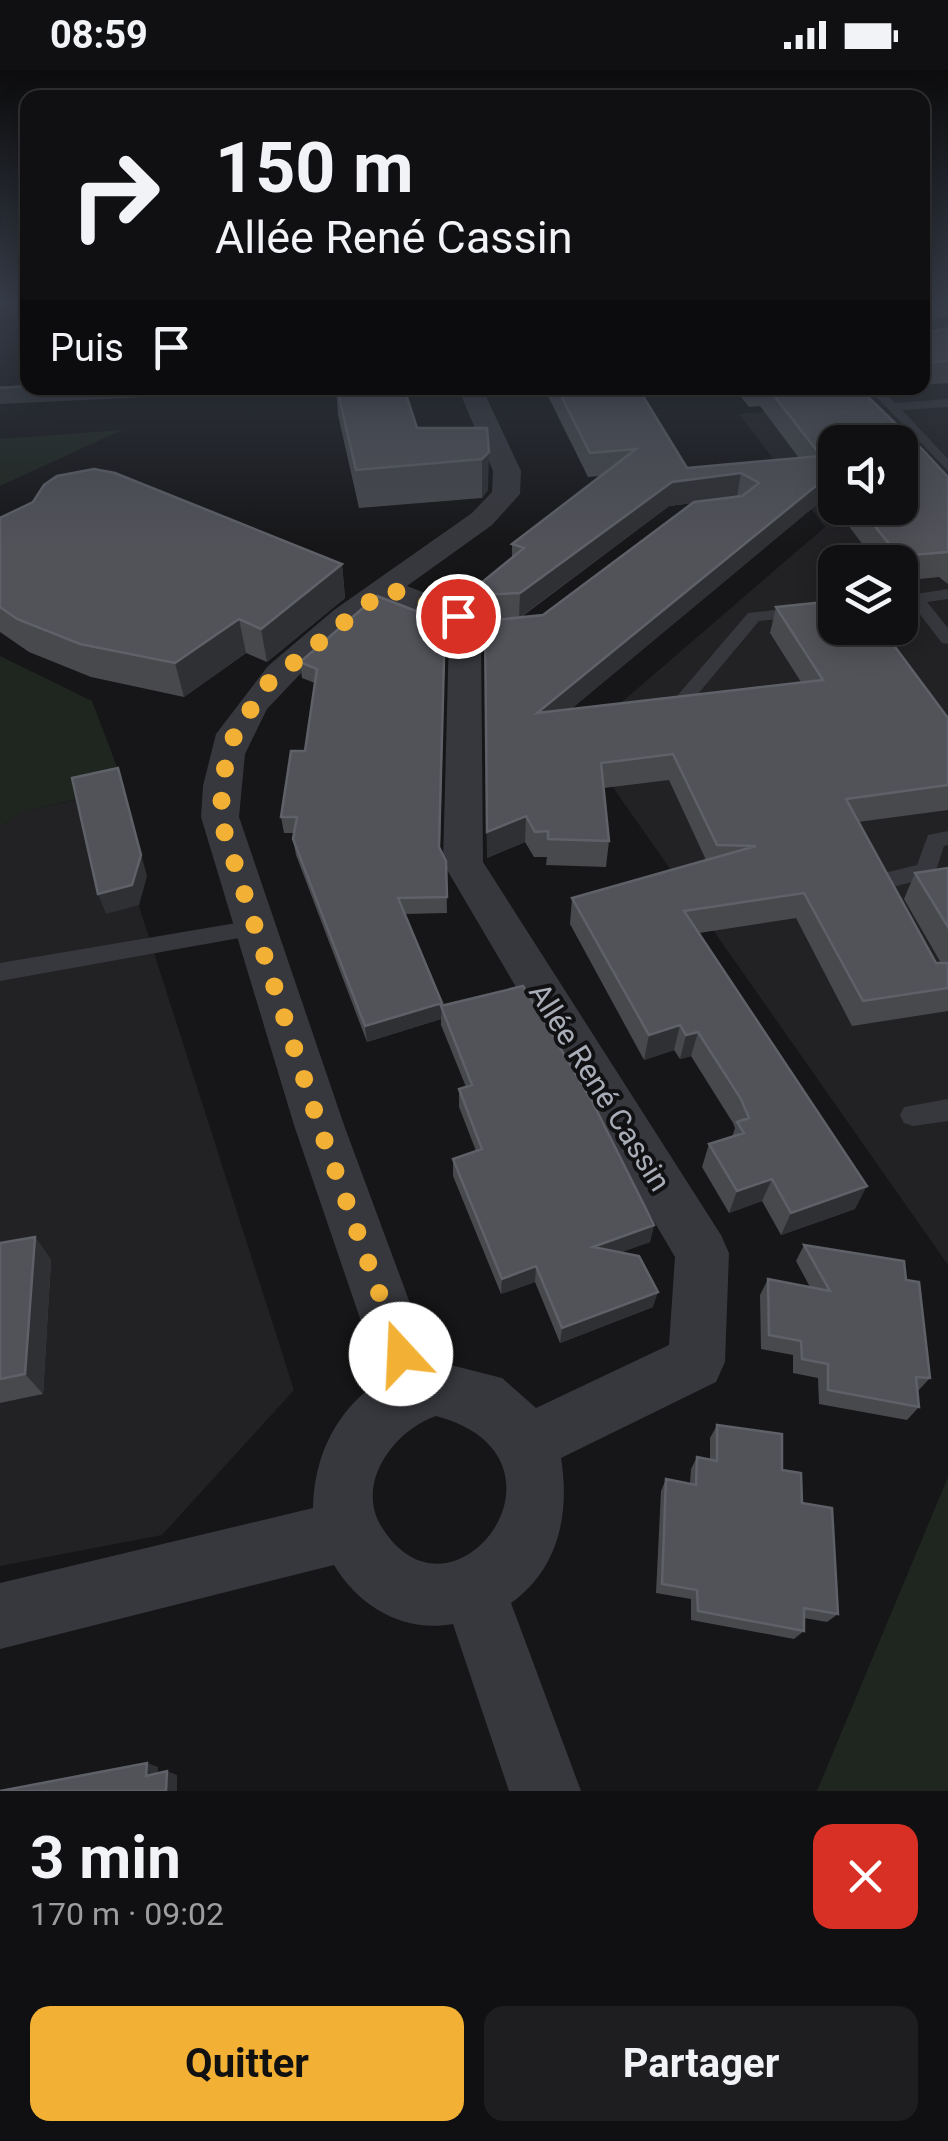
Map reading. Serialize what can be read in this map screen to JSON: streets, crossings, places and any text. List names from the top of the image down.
{
  "streets": {
    "street": ["Allée René Cassin"]
  },
  "page": {
    "status": "08:59",
    "turn": ["150 m", "Allée René Cassin"],
    "then": "Puis",
    "heading": ["3 min", "170 m · 09:02"],
    "buttons": ["Quitter", "Partager"]
  }
}
